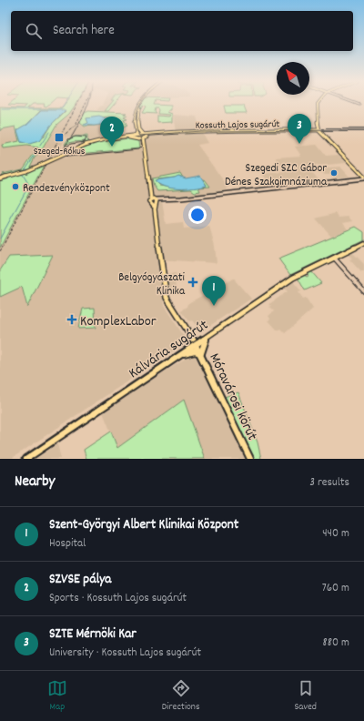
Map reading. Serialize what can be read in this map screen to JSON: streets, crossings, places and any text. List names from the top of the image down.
{
  "streets": {
    "main road": ["Kossuth Lajos sugárút", "Kálvária sugárút", "Móravárosi körút"]
  },
  "crossings": [
    ["Kossuth Lajos sugárút", "Móravárosi körút"],
    ["Kálvária sugárút", "Móravárosi körút"]
  ],
  "places": {
    "transit": ["Szeged-Rókus"],
    "other": ["Szegedi SZC Gábor Dénes Szakgimnáziuma", "Rendezvényközpont"],
    "health": ["Belgyógyászati Klinika", "KomplexLabor"]
  },
  "north": "top left",
  "page": {
    "search": "Search here",
    "pins": ["3", "2", "1"],
    "heading": ["Nearby", "3 results"],
    "list": [
      {
        "mark": "1",
        "name": "Szent-Györgyi Albert Klinikai Központ",
        "note": "Hospital",
        "value": "440 m"
      },
      {
        "mark": "2",
        "name": "SZVSE pálya",
        "note": "Sports · Kossuth Lajos sugárút",
        "value": "760 m"
      },
      {
        "mark": "3",
        "name": "SZTE Mérnöki Kar",
        "note": "University · Kossuth Lajos sugárút",
        "value": "880 m"
      }
    ],
    "nav": ["Map", "Directions", "Saved"]
  }
}
